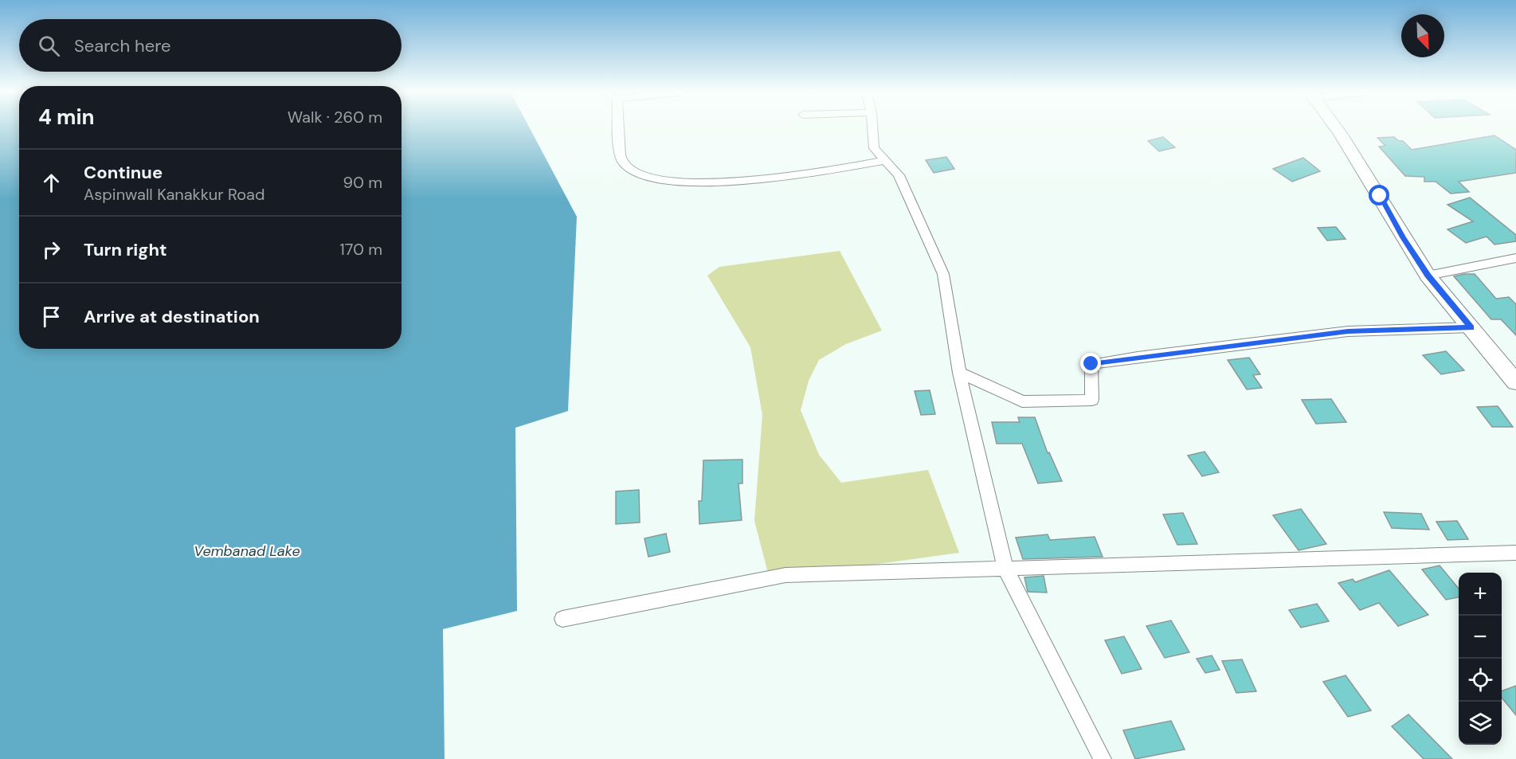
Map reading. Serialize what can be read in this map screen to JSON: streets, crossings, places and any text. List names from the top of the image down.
{
  "water": ["Vembanad Lake"],
  "north": "bottom right",
  "page": {
    "search": "Search here",
    "heading": ["4 min", "Walk · 260 m"],
    "list": [
      ["Continue", "Aspinwall Kanakkur Road", "90 m"],
      ["Turn right", "170 m"],
      "Arrive at destination"
    ],
    "map_buttons": ["+", "−"]
  }
}
